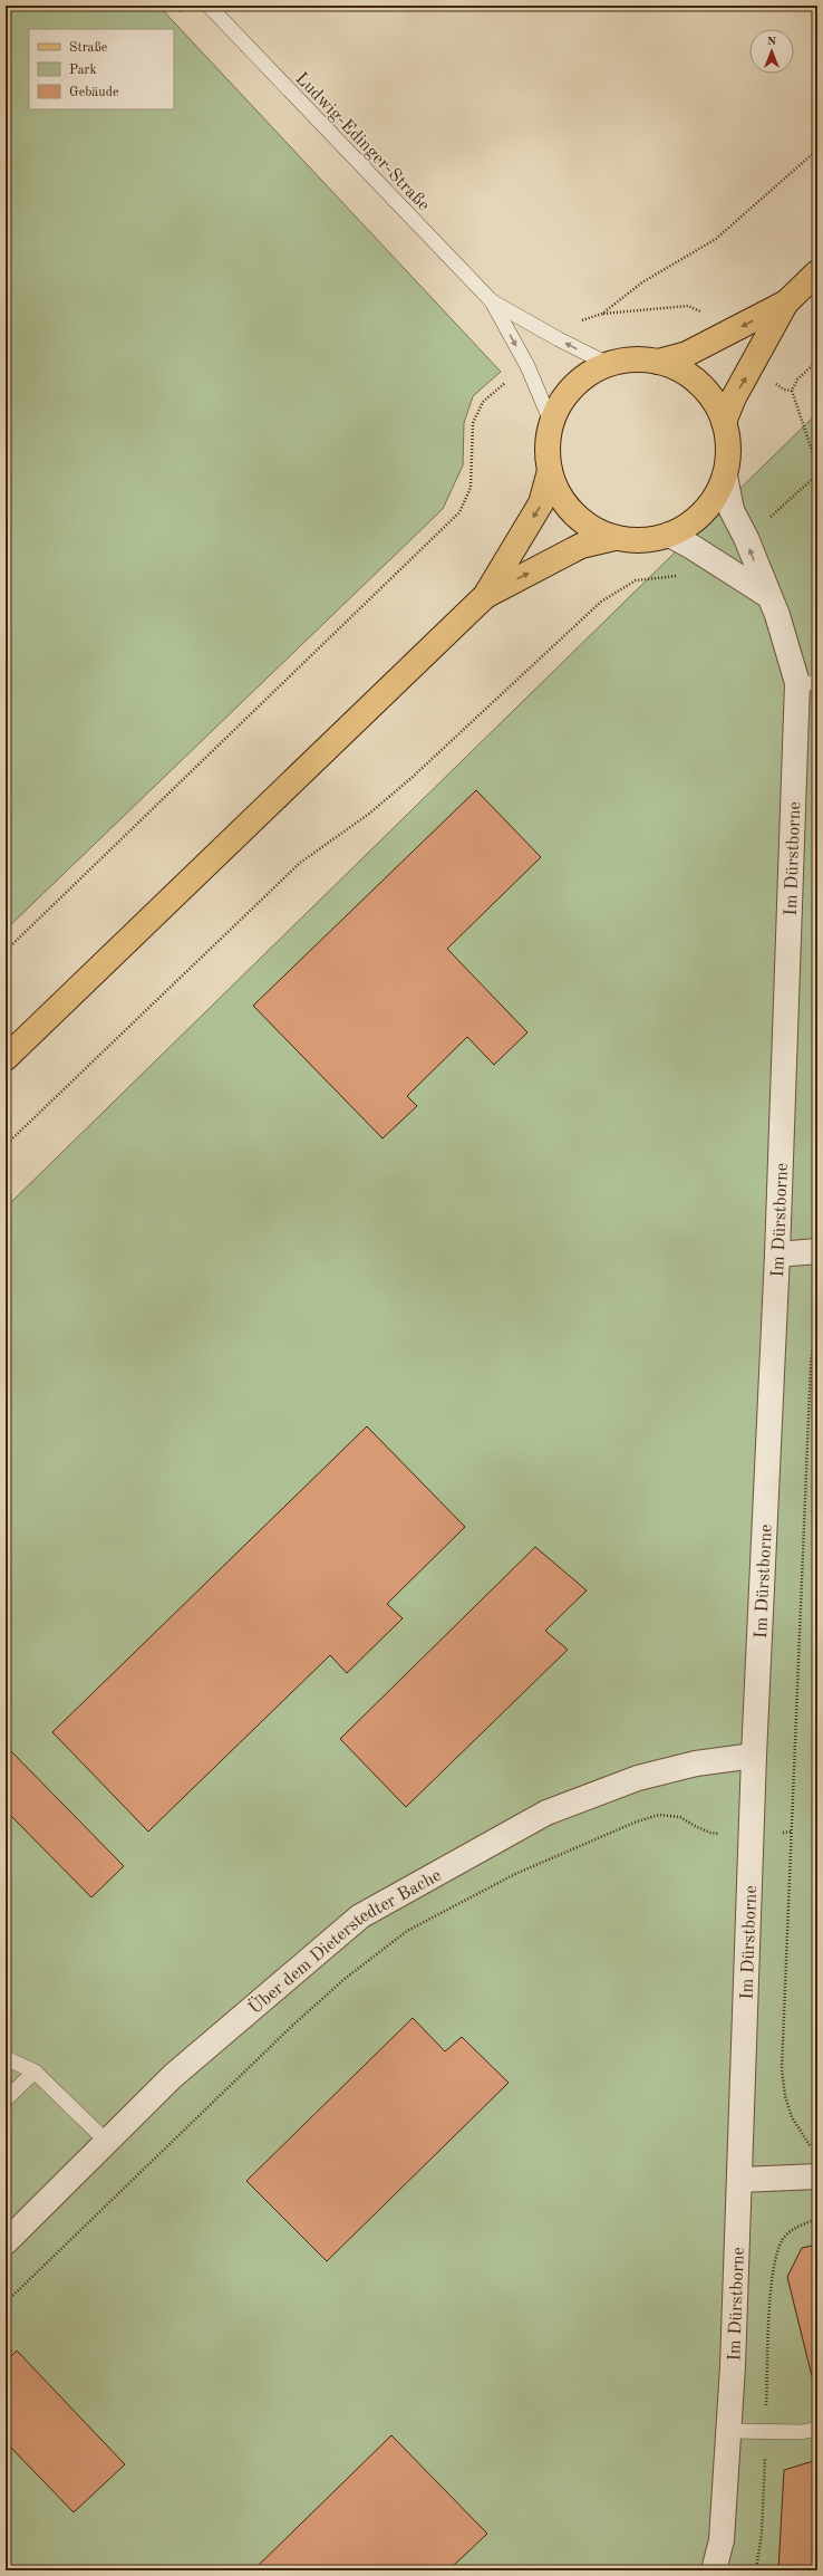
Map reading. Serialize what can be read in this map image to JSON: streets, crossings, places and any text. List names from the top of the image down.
{
  "streets": {
    "street": ["Im Dürstborne", "Über dem Dieterstedter Bache"],
    "lane": ["Ludwig-Edinger-Straße"]
  },
  "crossings": [
    ["Im Dürstborne", "Über dem Dieterstedter Bache"]
  ],
  "legend": ["Straße", "Park", "Gebäude"],
  "north": "top"
}
